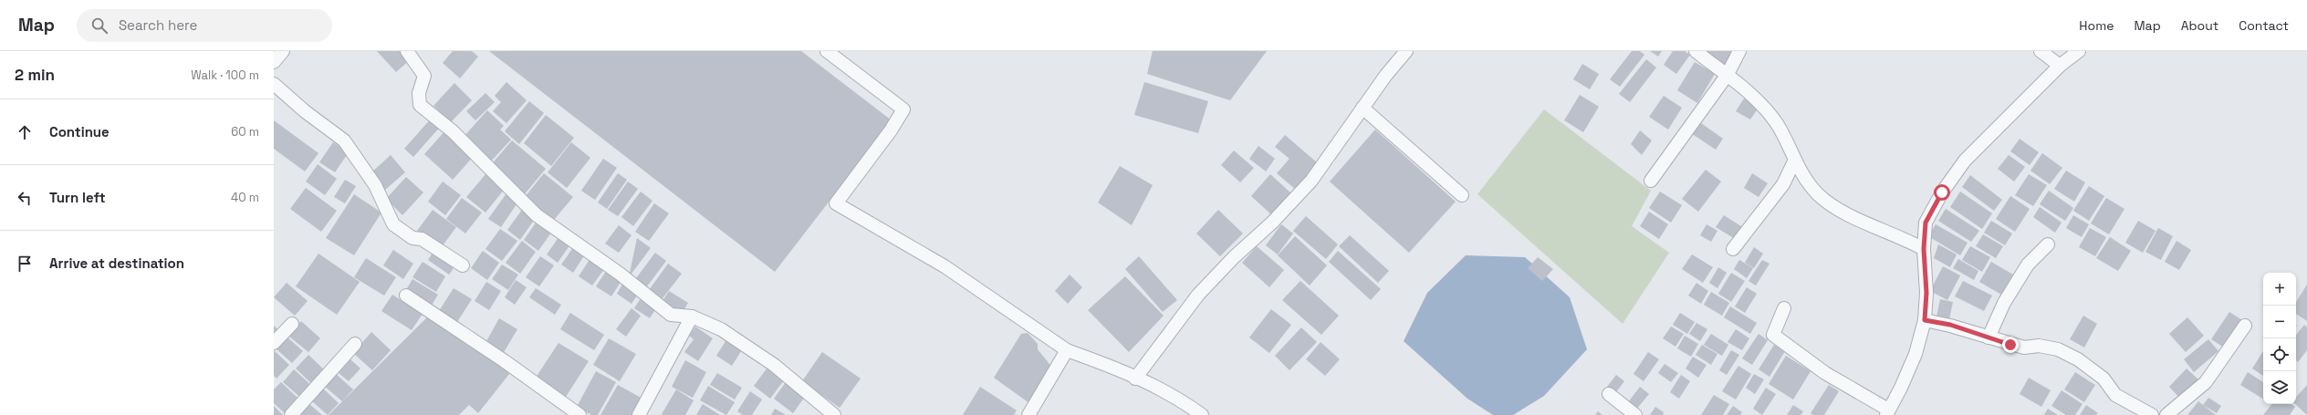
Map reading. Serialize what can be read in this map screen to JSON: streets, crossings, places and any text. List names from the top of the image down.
{
  "page": {
    "header": "Map",
    "search": "Search here",
    "nav": [
      "Home",
      "Map",
      "About",
      "Contact"
    ],
    "heading": ["2 min", "Walk · 100 m"],
    "list": [
      ["Continue", "60 m"],
      ["Turn left", "40 m"],
      "Arrive at destination"
    ],
    "map_buttons": ["+", "−"]
  }
}
